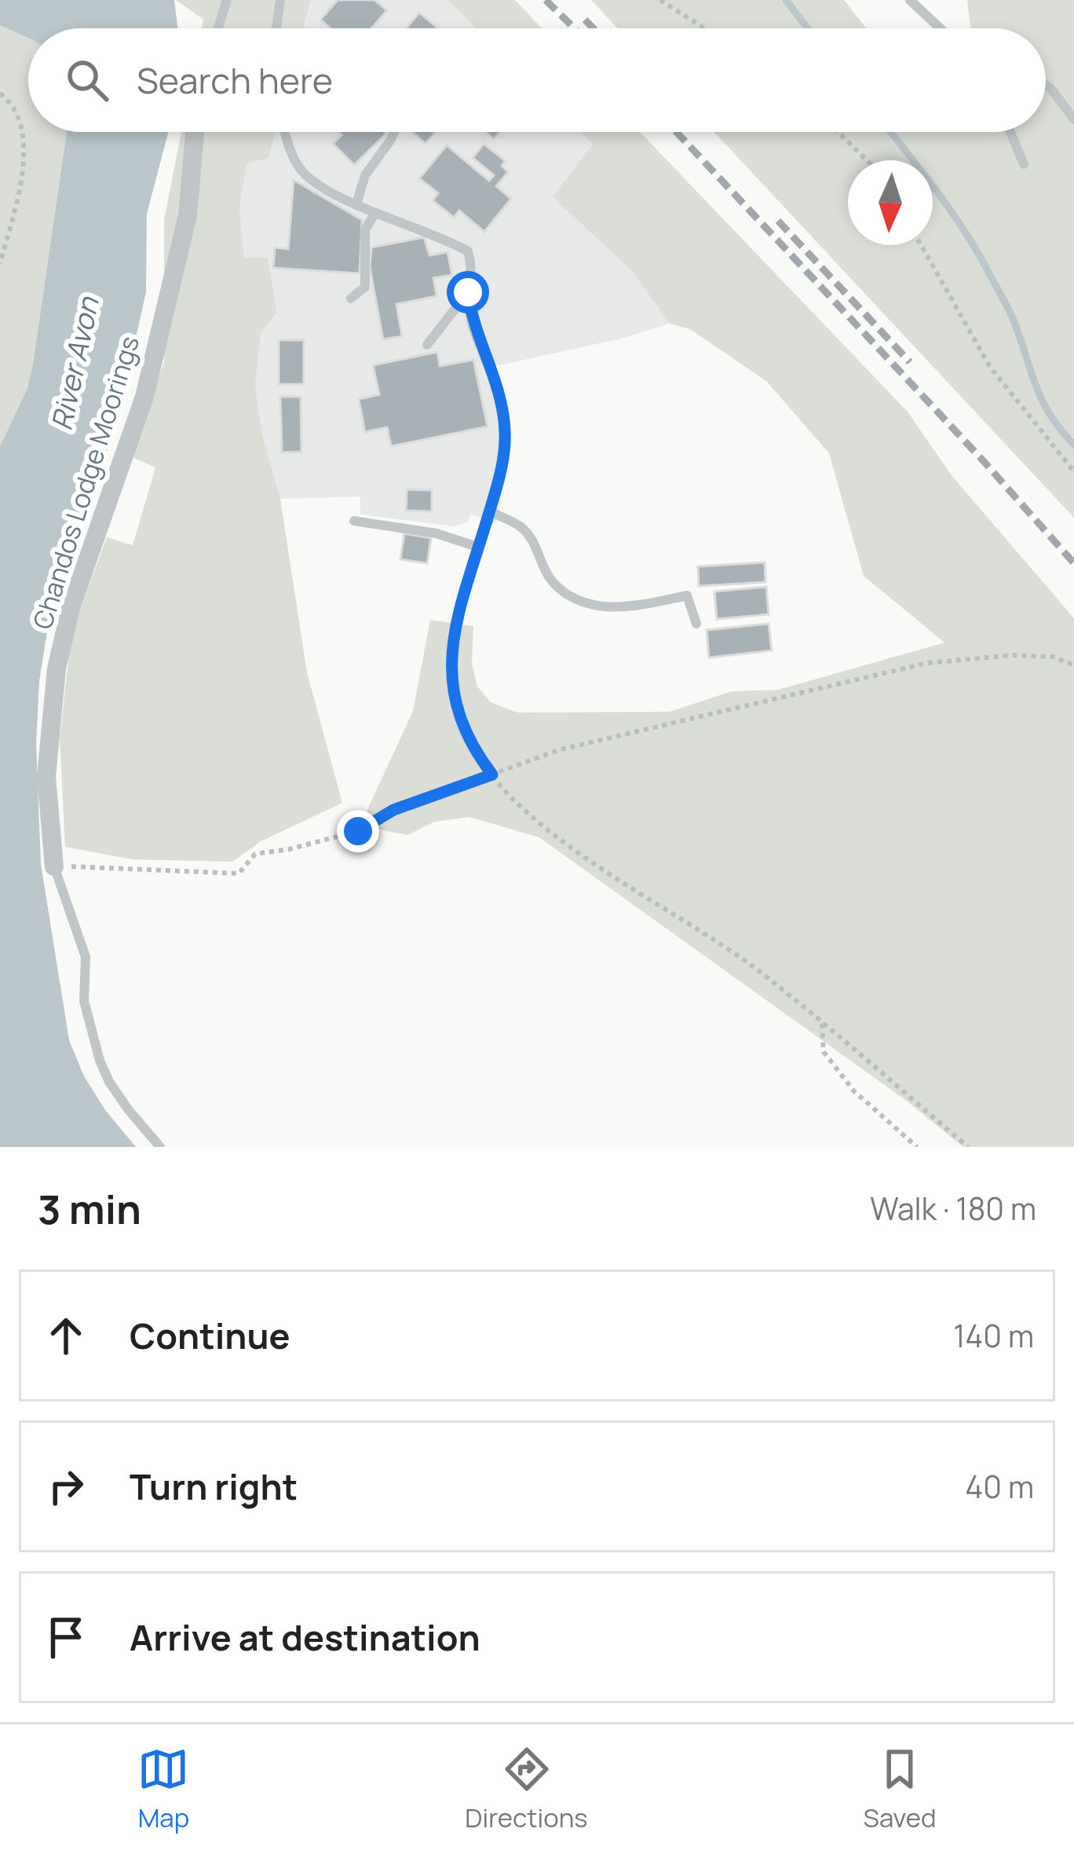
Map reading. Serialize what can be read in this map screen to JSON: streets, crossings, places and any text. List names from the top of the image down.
{
  "streets": {
    "street": ["Chandos Lodge Moorings"]
  },
  "water": ["River Avon"],
  "north": "bottom",
  "page": {
    "search": "Search here",
    "heading": ["3 min", "Walk · 180 m"],
    "list": [
      ["Continue", "140 m"],
      ["Turn right", "40 m"],
      "Arrive at destination"
    ],
    "nav": ["Map", "Directions", "Saved"]
  }
}
